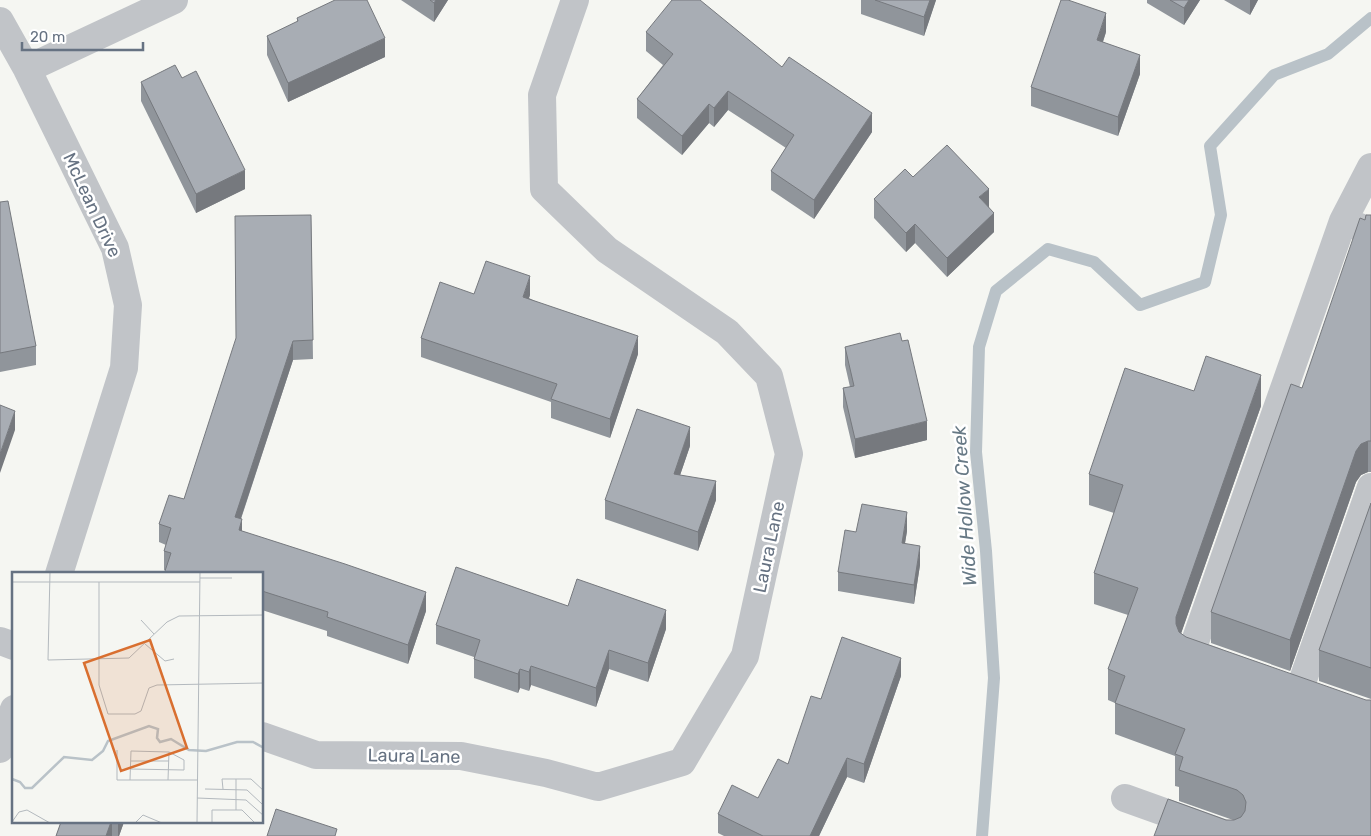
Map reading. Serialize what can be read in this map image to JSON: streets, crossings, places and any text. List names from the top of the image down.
{
  "streets": {
    "street": ["McLean Drive", "Laura Lane"]
  },
  "water": ["Wide Hollow Creek"],
  "scale_bar": "20 m"
}
